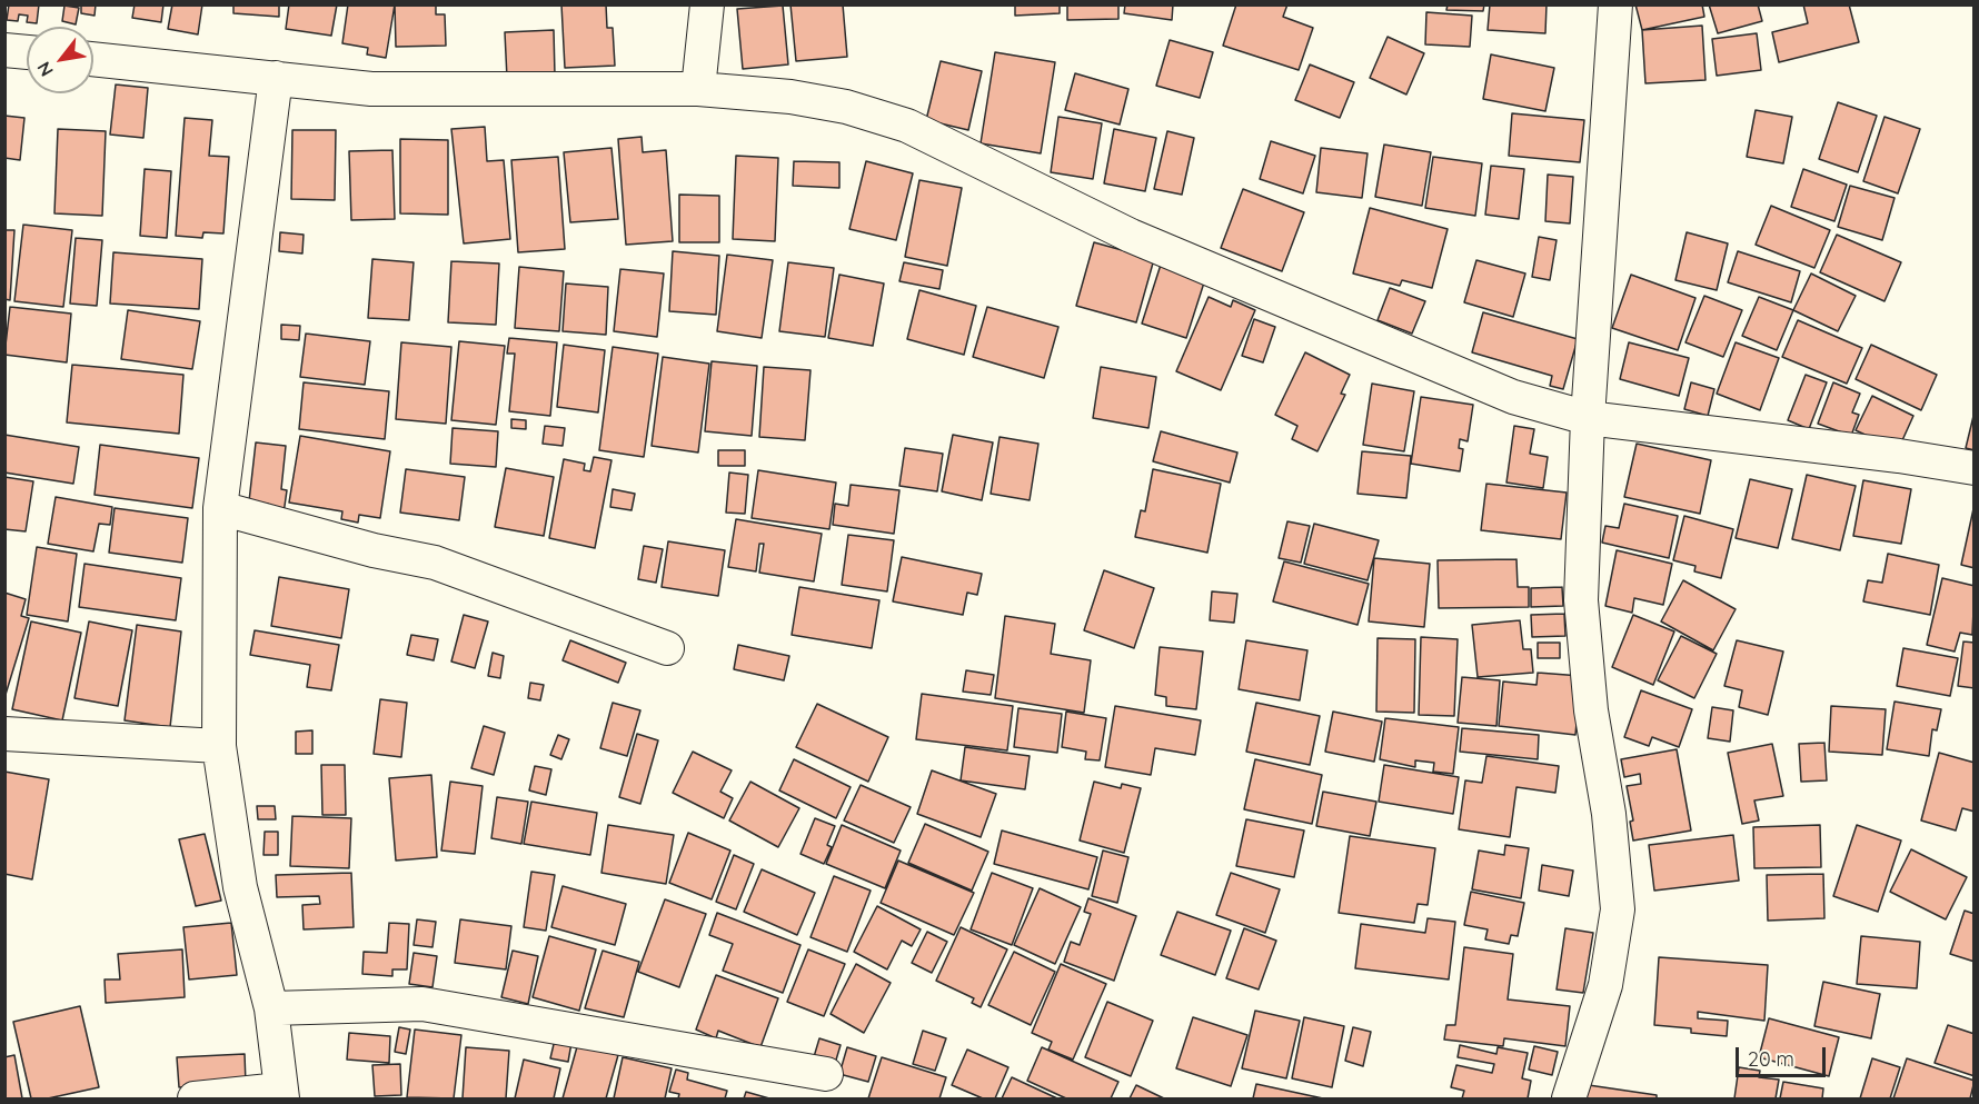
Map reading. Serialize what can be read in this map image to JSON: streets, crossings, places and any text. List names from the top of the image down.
{
  "scale_bar": "20 m",
  "north": "bottom left"
}
